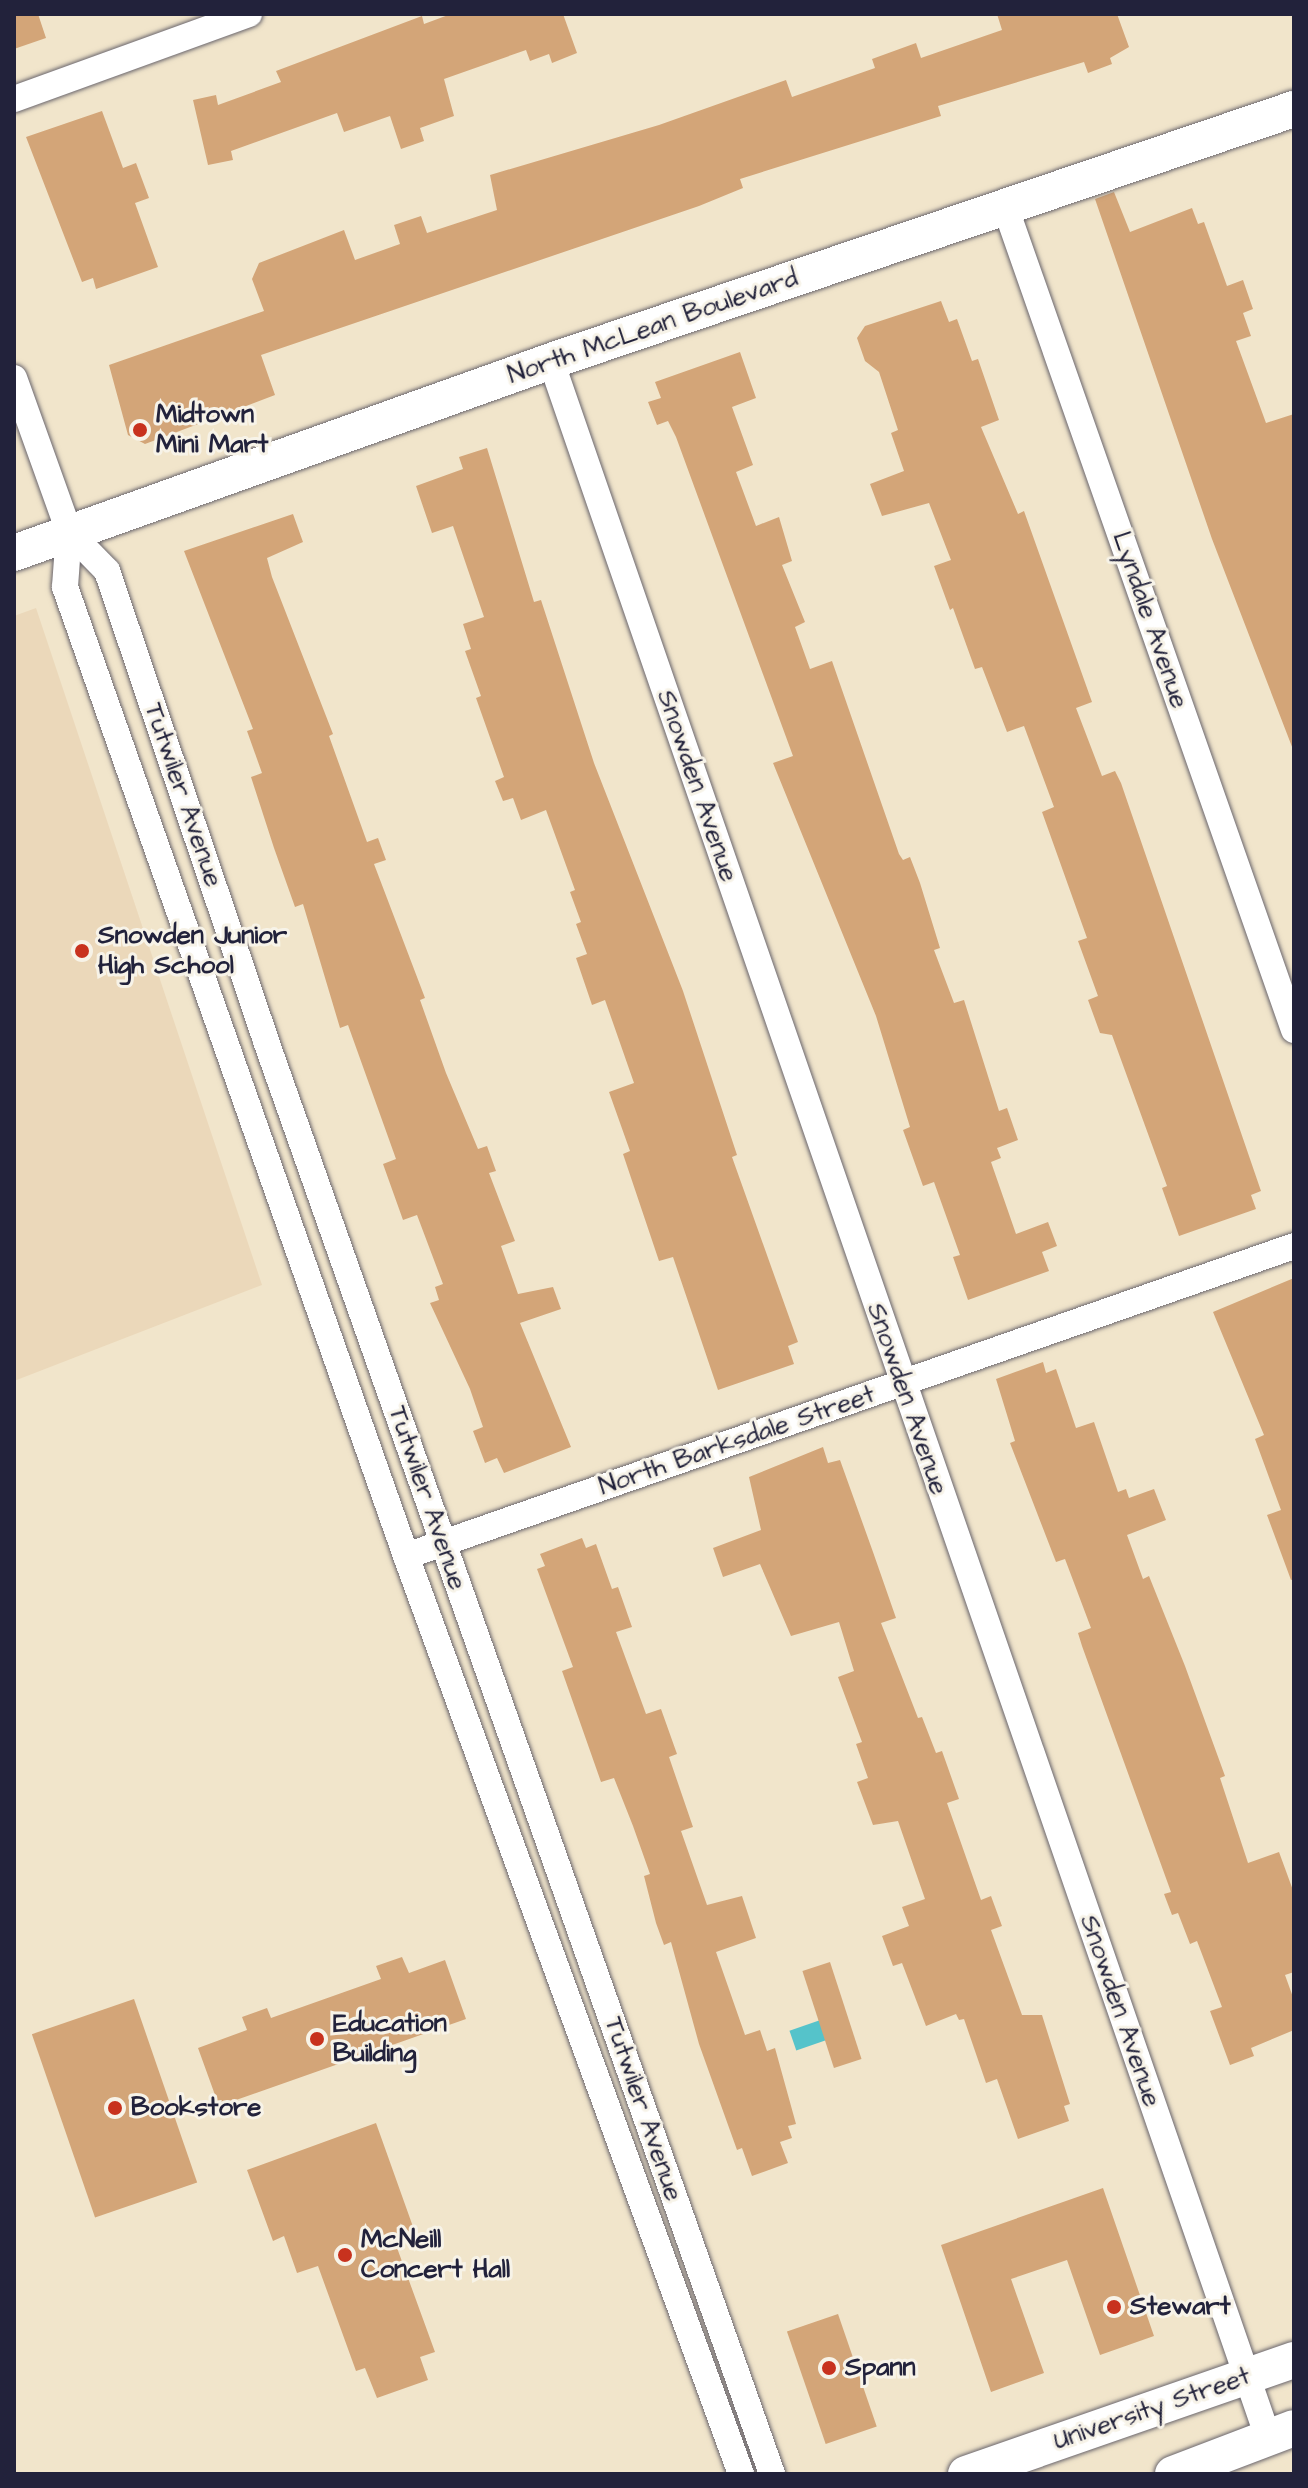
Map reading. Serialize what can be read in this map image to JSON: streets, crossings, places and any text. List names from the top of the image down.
{
  "streets": {
    "main road": ["North McLean Boulevard", "University Street"],
    "street": [
      "Lyndale Avenue",
      "Snowden Avenue",
      "Tutwiler Avenue",
      "North Barksdale Street"
    ]
  },
  "crossings": [
    ["North McLean Boulevard", "Lyndale Avenue"],
    ["North McLean Boulevard", "Snowden Avenue"],
    ["North McLean Boulevard", "Tutwiler Avenue"],
    ["Snowden Avenue", "North Barksdale Street"],
    ["Snowden Avenue", "University Street"],
    ["Tutwiler Avenue", "North Barksdale Street"]
  ],
  "places": [
    "Midtown Mini Mart",
    "Snowden Junior High School",
    "Education Building",
    "Bookstore",
    "McNeill Concert Hall",
    "Stewart",
    "Spann"
  ]
}
